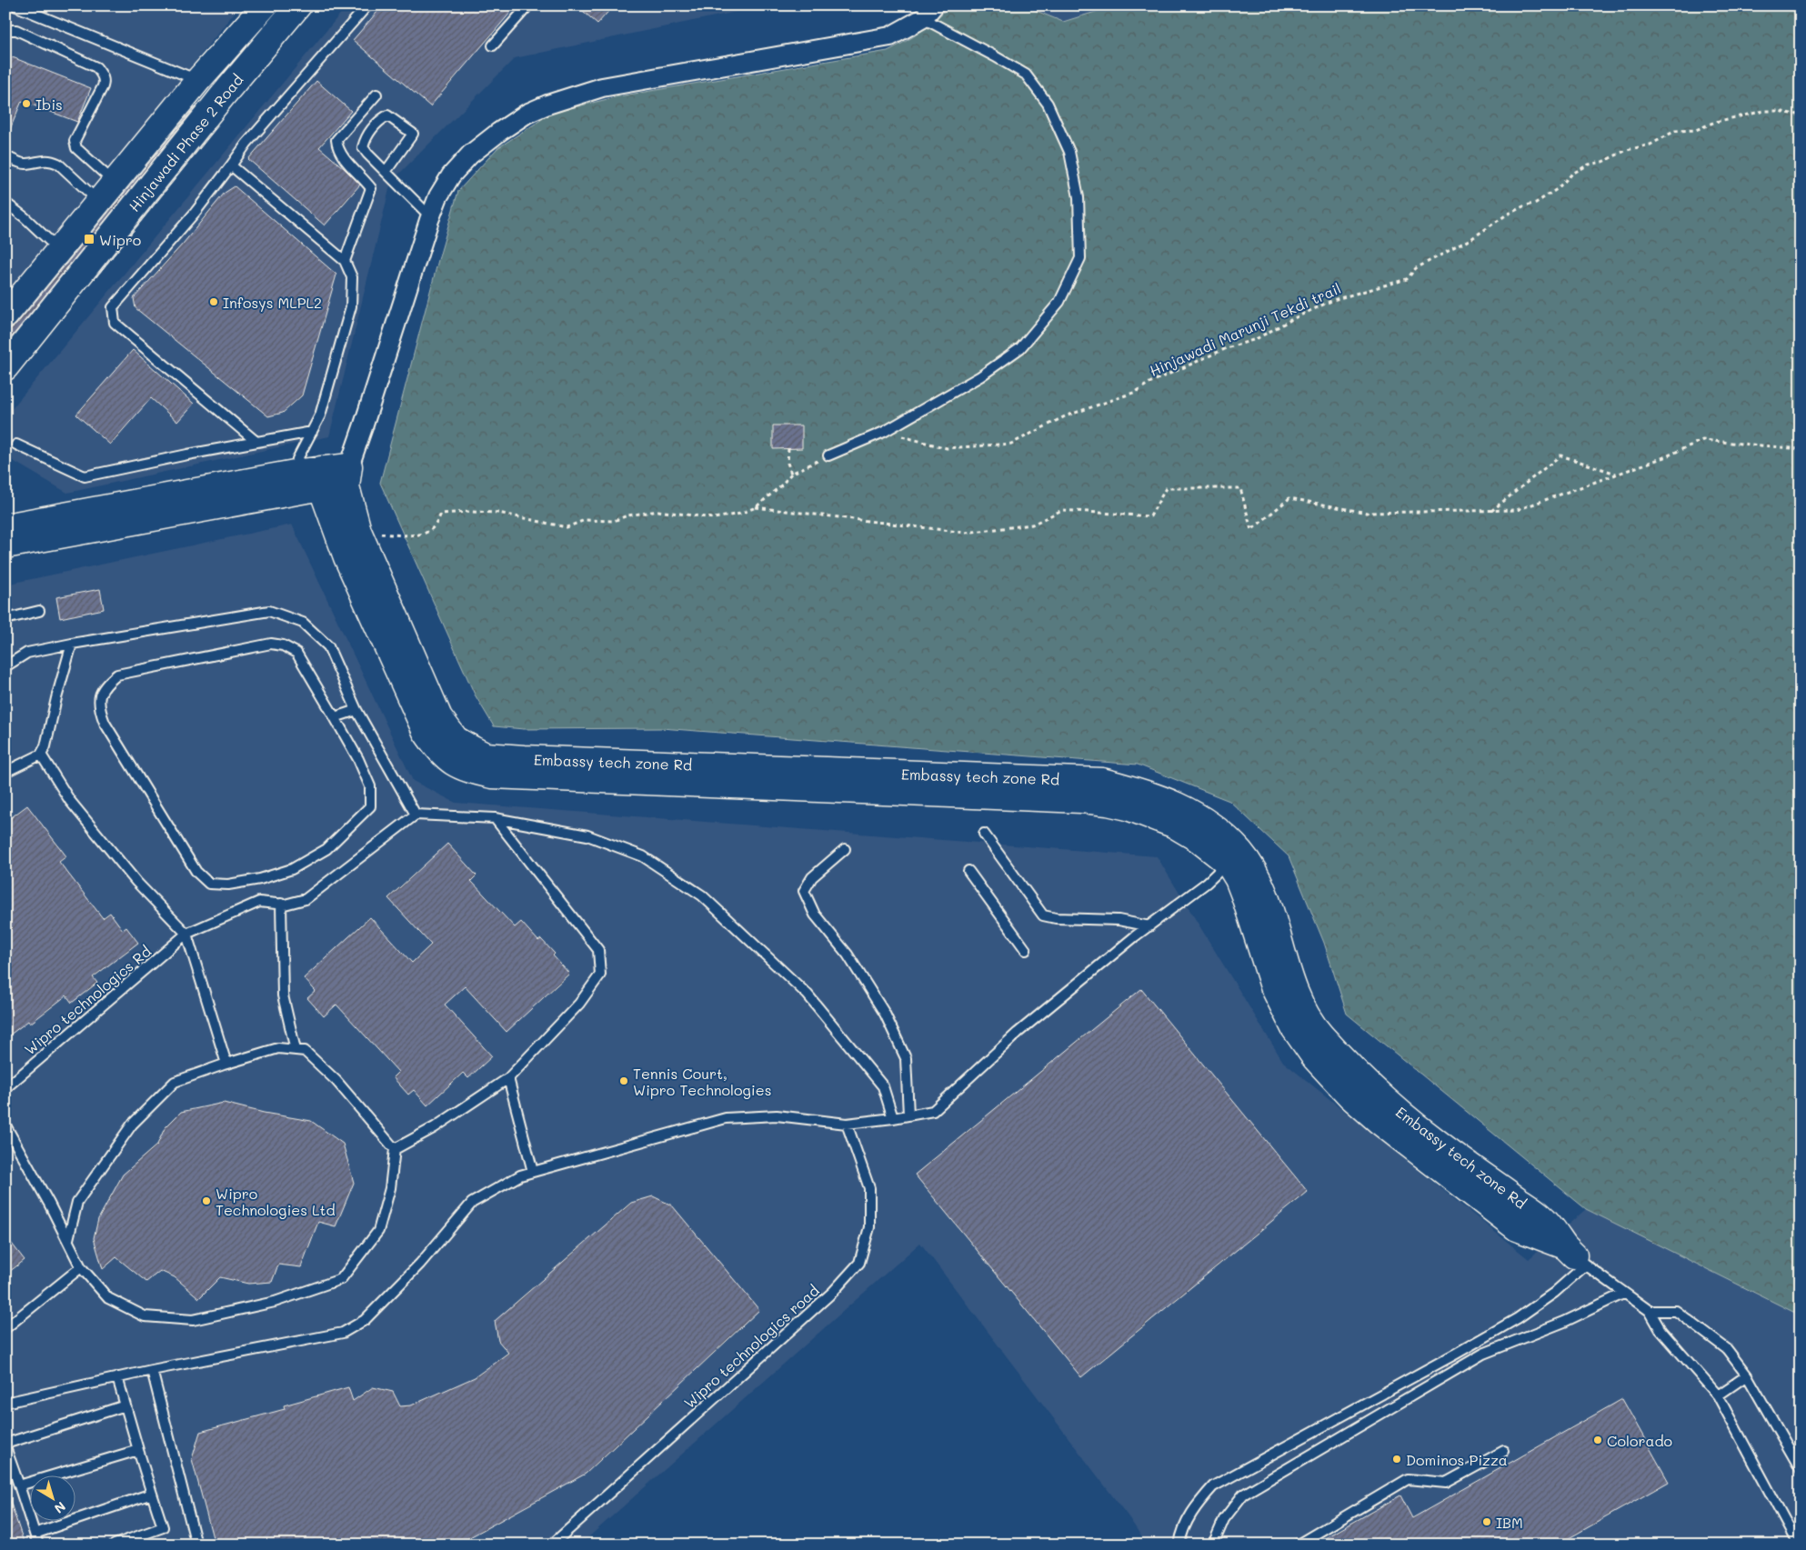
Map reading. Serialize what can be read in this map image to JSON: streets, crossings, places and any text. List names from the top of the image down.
{
  "streets": {
    "street": ["Hinjawadi Phase 2 Road", "Embassy tech zone Rd"],
    "lane": ["Wipro technologics Rd", "Wipro technologics road"],
    "path": ["Hinjawadi Marunji Tekdi trail"]
  },
  "places": {
    "other": [
      "Ibis",
      "Infosys MLPL2",
      "Tennis Court, Wipro Technologies",
      "Wipro Technologies Ltd",
      "Colorado",
      "Dominos Pizza",
      "IBM"
    ],
    "transit": ["Wipro"]
  },
  "north": "bottom right"
}
